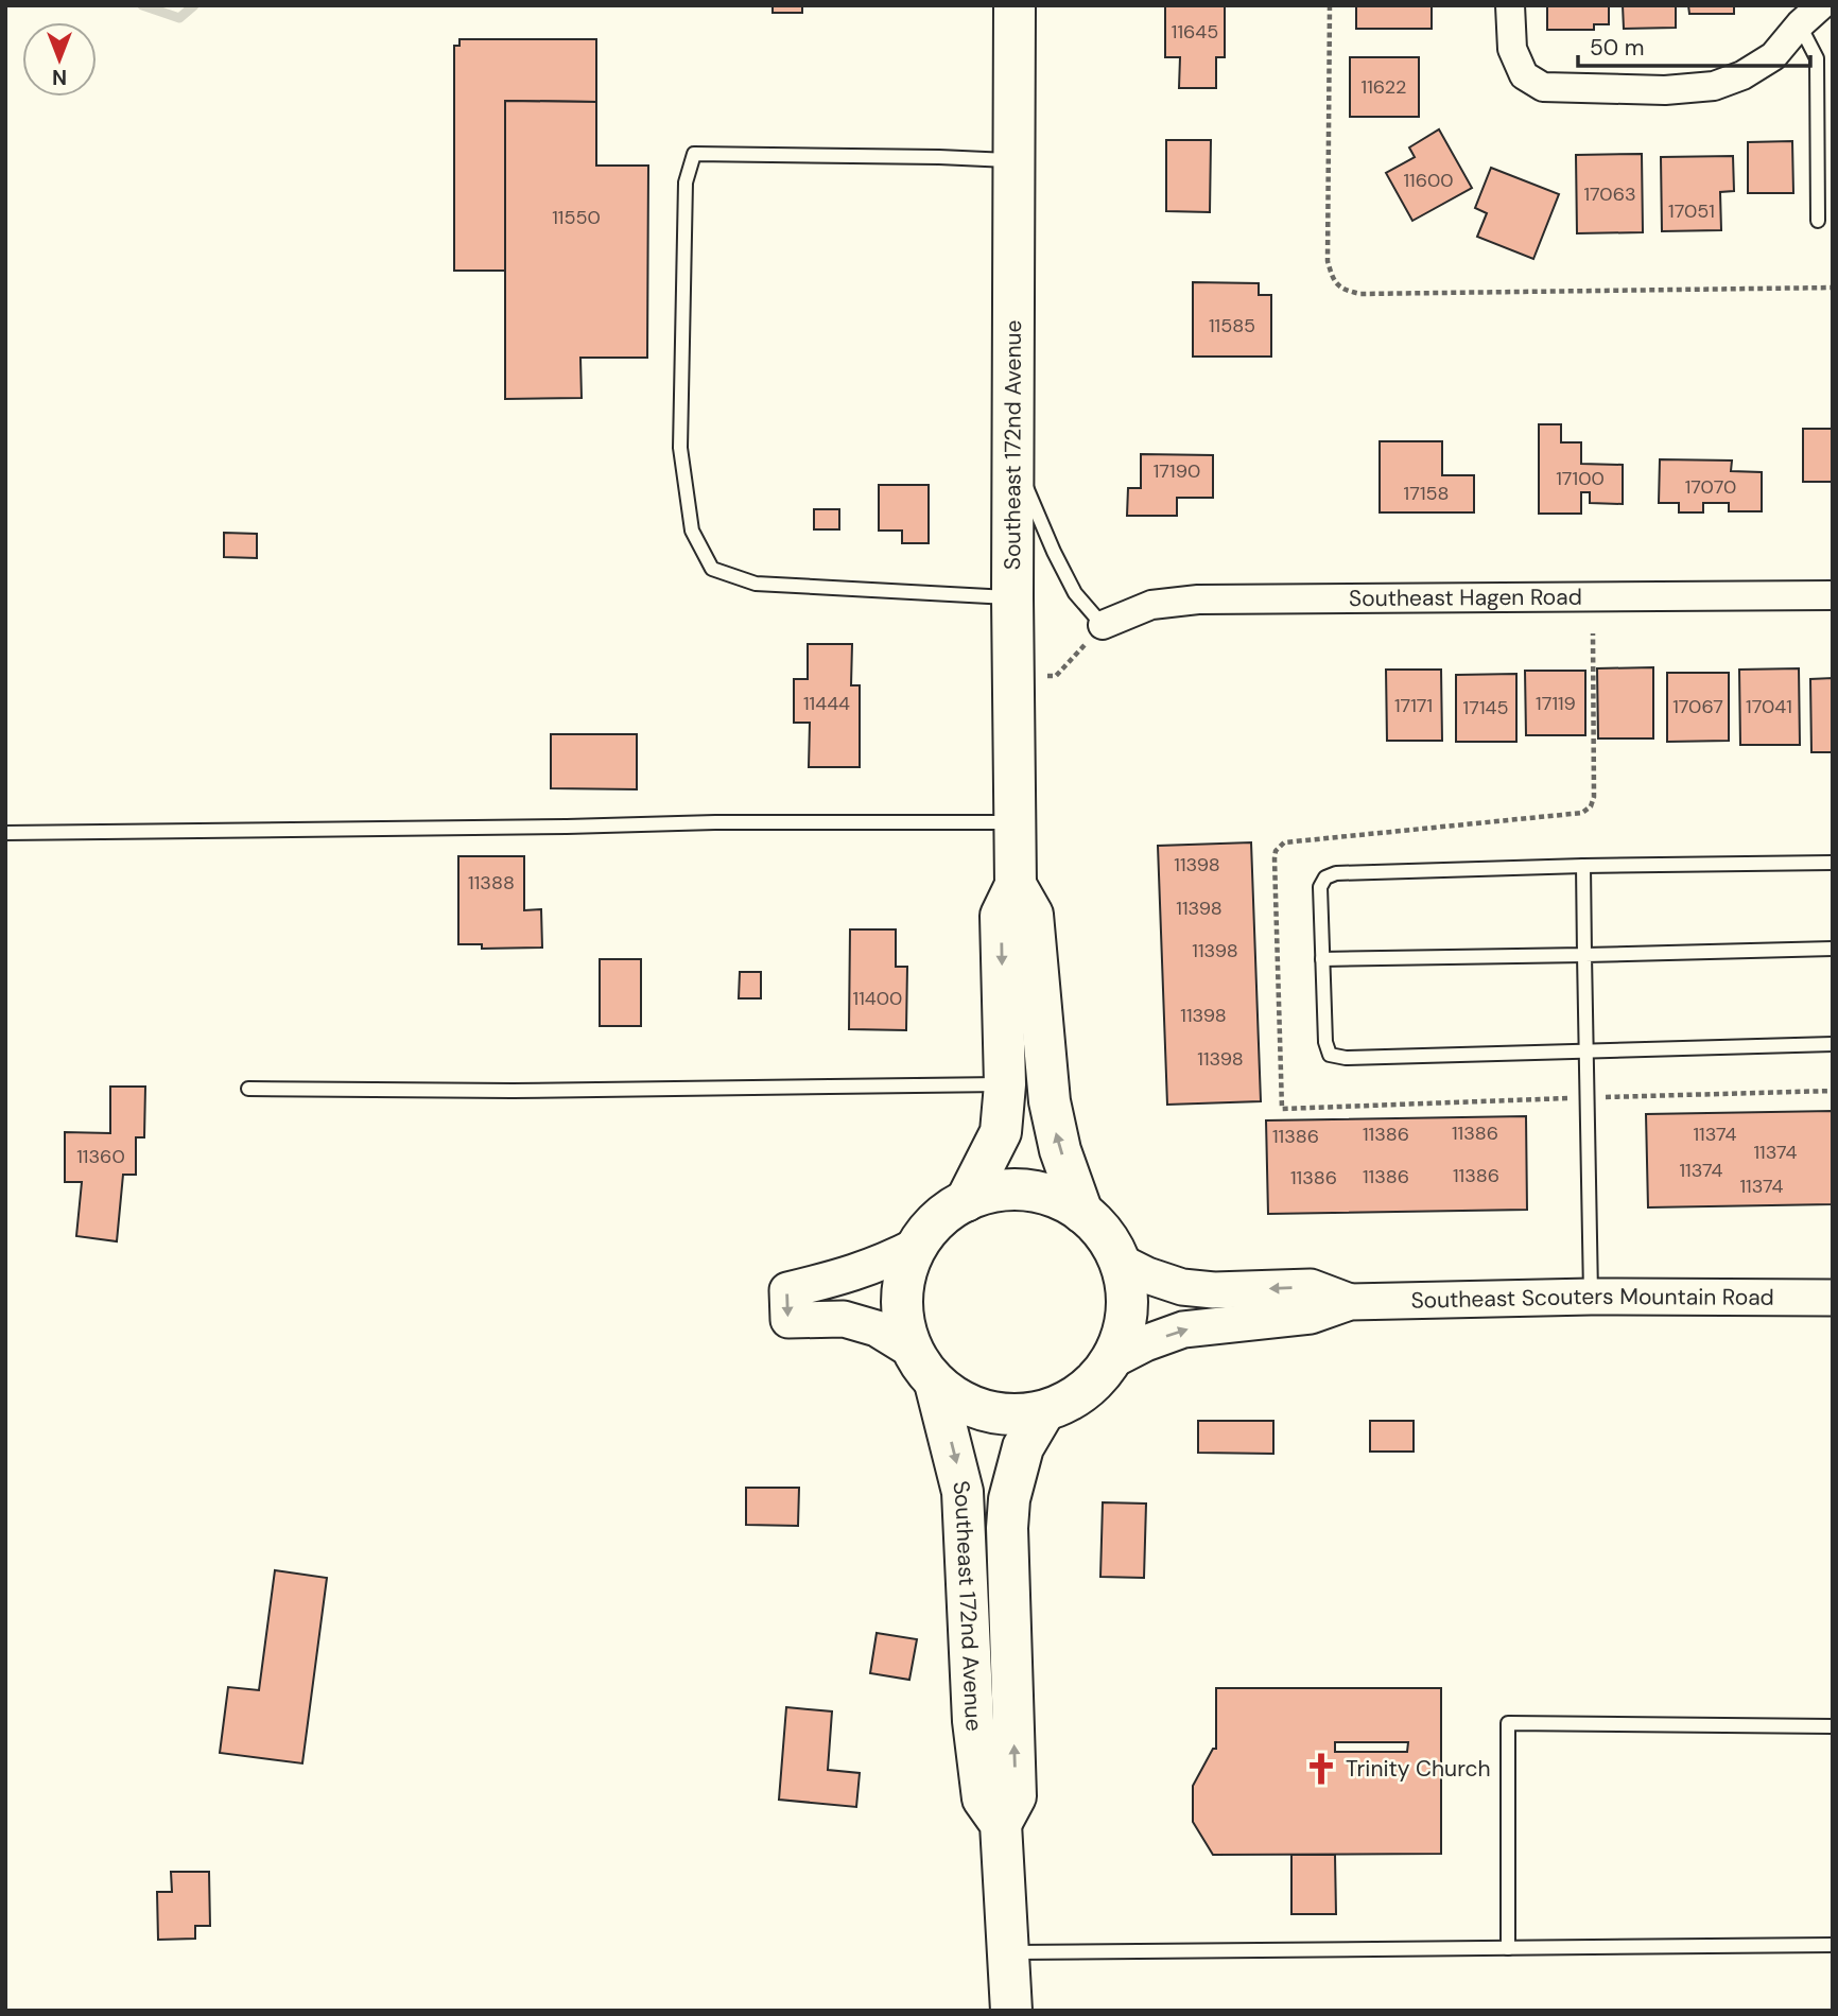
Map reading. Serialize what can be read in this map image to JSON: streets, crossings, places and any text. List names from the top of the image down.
{
  "streets": {
    "main road": ["Southeast 172nd Avenue"],
    "street": ["Southeast Hagen Road", "Southeast Scouters Mountain Road"]
  },
  "crossings": [
    ["Southeast 172nd Avenue", "Southeast Scouters Mountain Road"]
  ],
  "places": {
    "church": ["Trinity Church"]
  },
  "house_numbers": [
    "11645",
    "11622",
    "11600",
    "17063",
    "17051",
    "11550",
    "11585",
    "17190",
    "17100",
    "17070",
    "17158",
    "11444",
    "17119",
    "17171",
    "17067",
    "17041",
    "17145",
    "11398",
    "11388",
    "11398",
    "11398",
    "11400",
    "11398",
    "11398",
    "11386",
    "11386",
    "11374",
    "11386",
    "11374",
    "11360",
    "11374",
    "11386",
    "11386",
    "11386",
    "11374"
  ],
  "scale_bar": "50 m",
  "north": "bottom"
}
